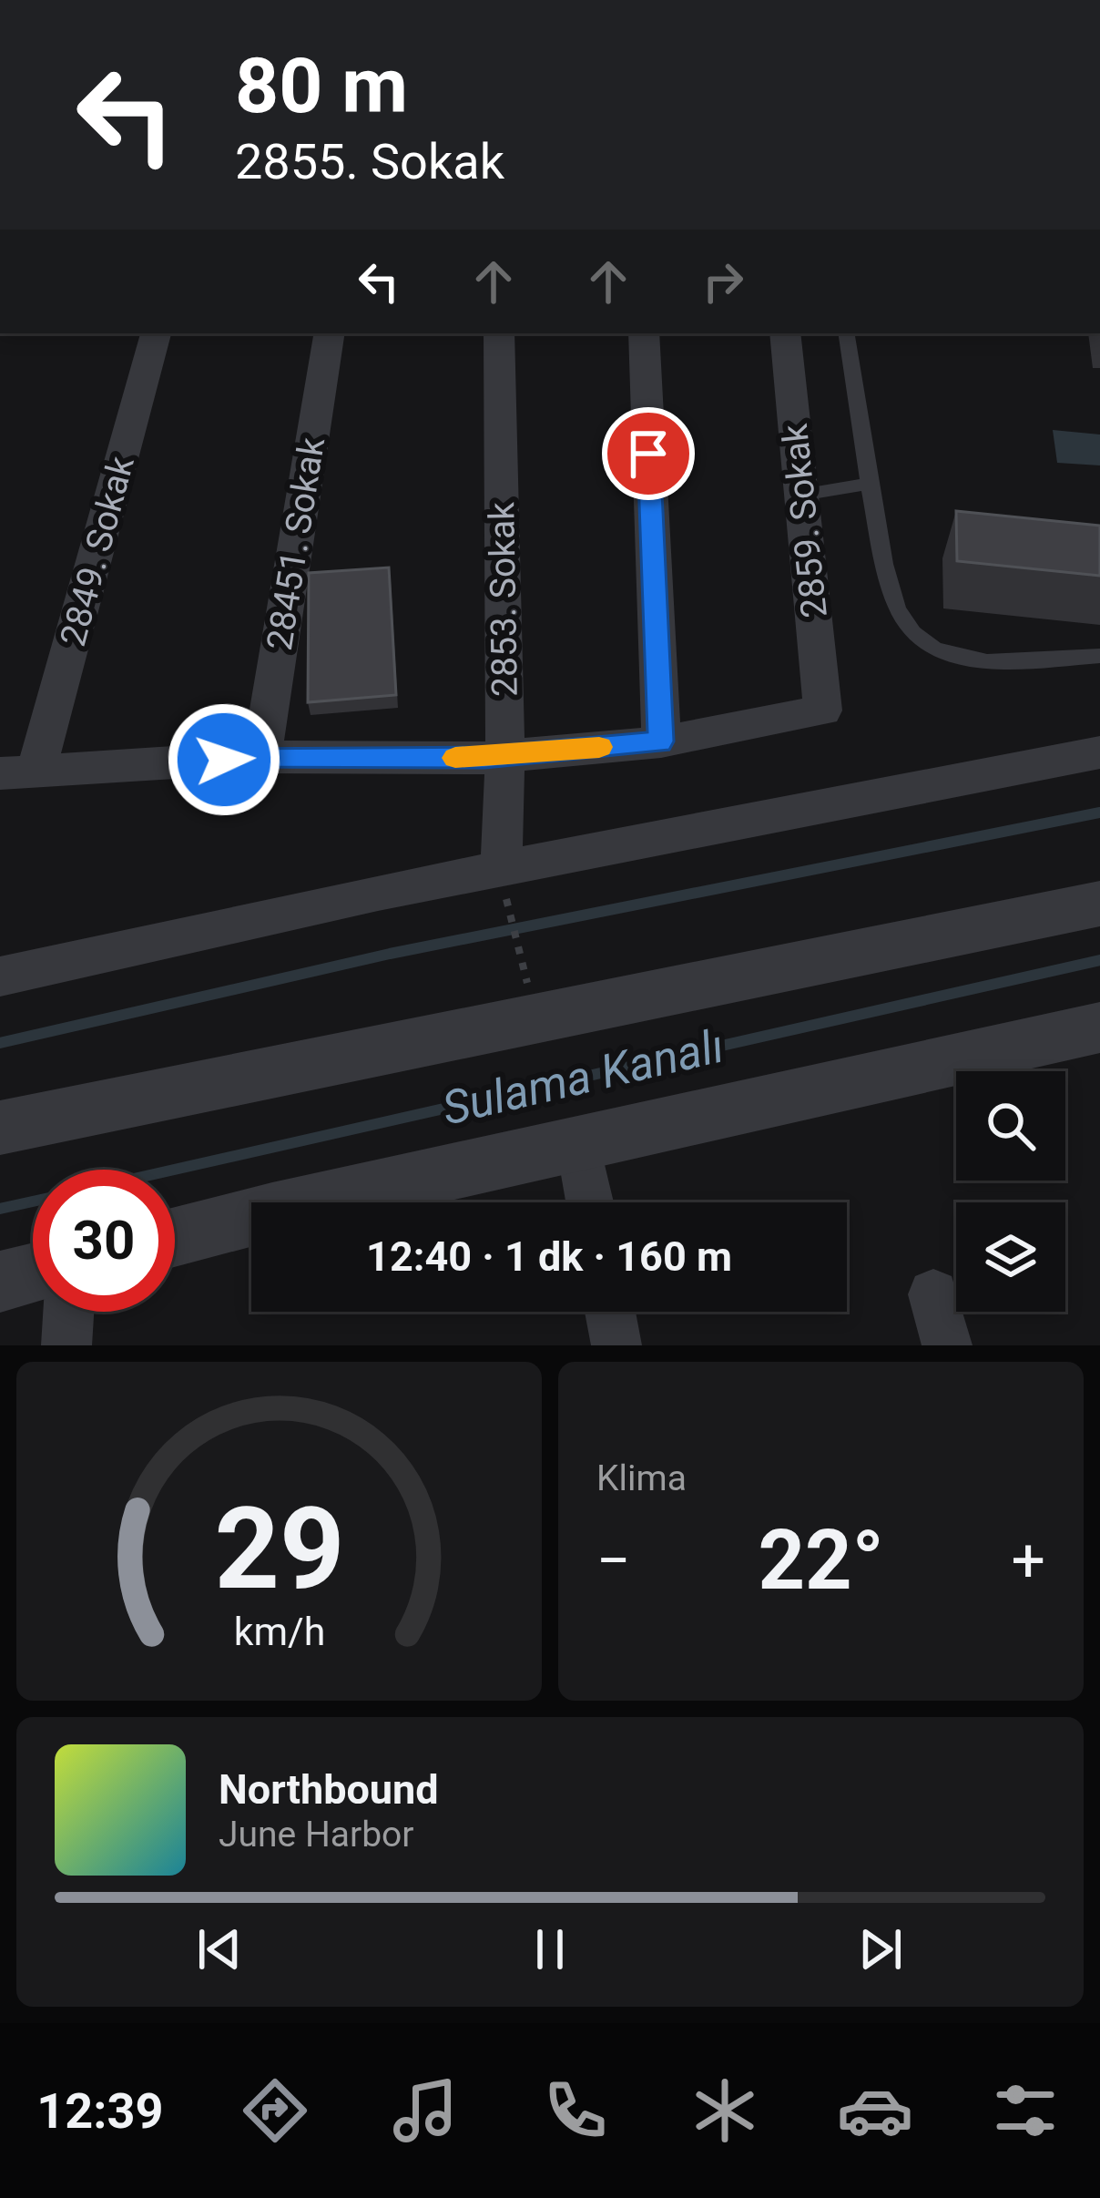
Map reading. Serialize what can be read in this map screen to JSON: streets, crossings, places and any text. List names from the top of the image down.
{
  "streets": {
    "street": [
      "2859. Sokak",
      "28451. Sokak",
      "2849. Sokak",
      "2853. Sokak"
    ]
  },
  "water": ["Sulama Kanalı"],
  "page": {
    "turn": ["80 m", "2855. Sokak"],
    "limit": "30",
    "trip": "12:40 · 1 dk · 160 m",
    "tile": "Klima",
    "heat": ["−", "22°", "+"],
    "song": ["Northbound", "June Harbor"],
    "tabs": "12:39",
    "gauge": ["29", "km/h"]
  }
}
